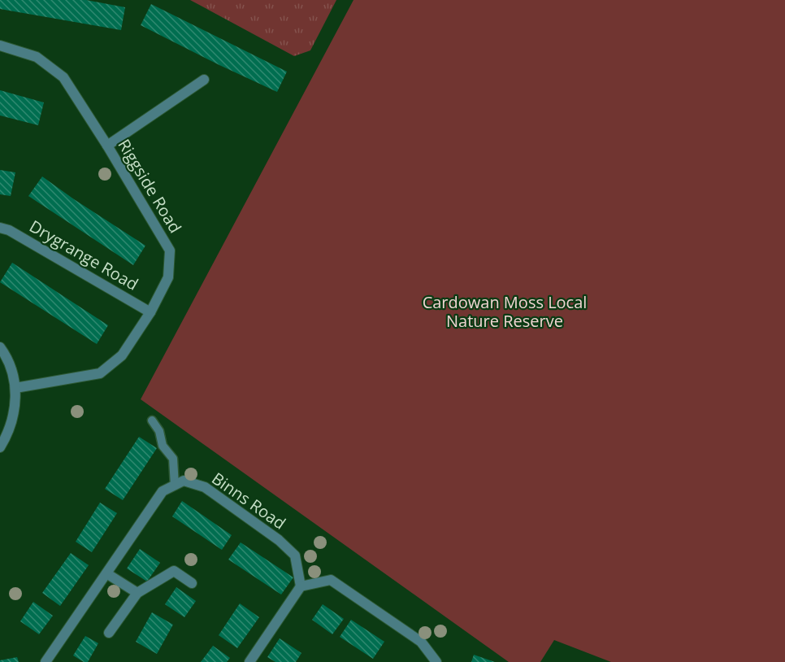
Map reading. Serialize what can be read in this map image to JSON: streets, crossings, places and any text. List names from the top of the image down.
{
  "streets": {
    "street": ["Riggside Road", "Drygrange Road", "Binns Road"]
  },
  "crossings": [
    ["Riggside Road", "Drygrange Road"]
  ],
  "parks": ["Cardowan Moss Local Nature Reserve"]
}
